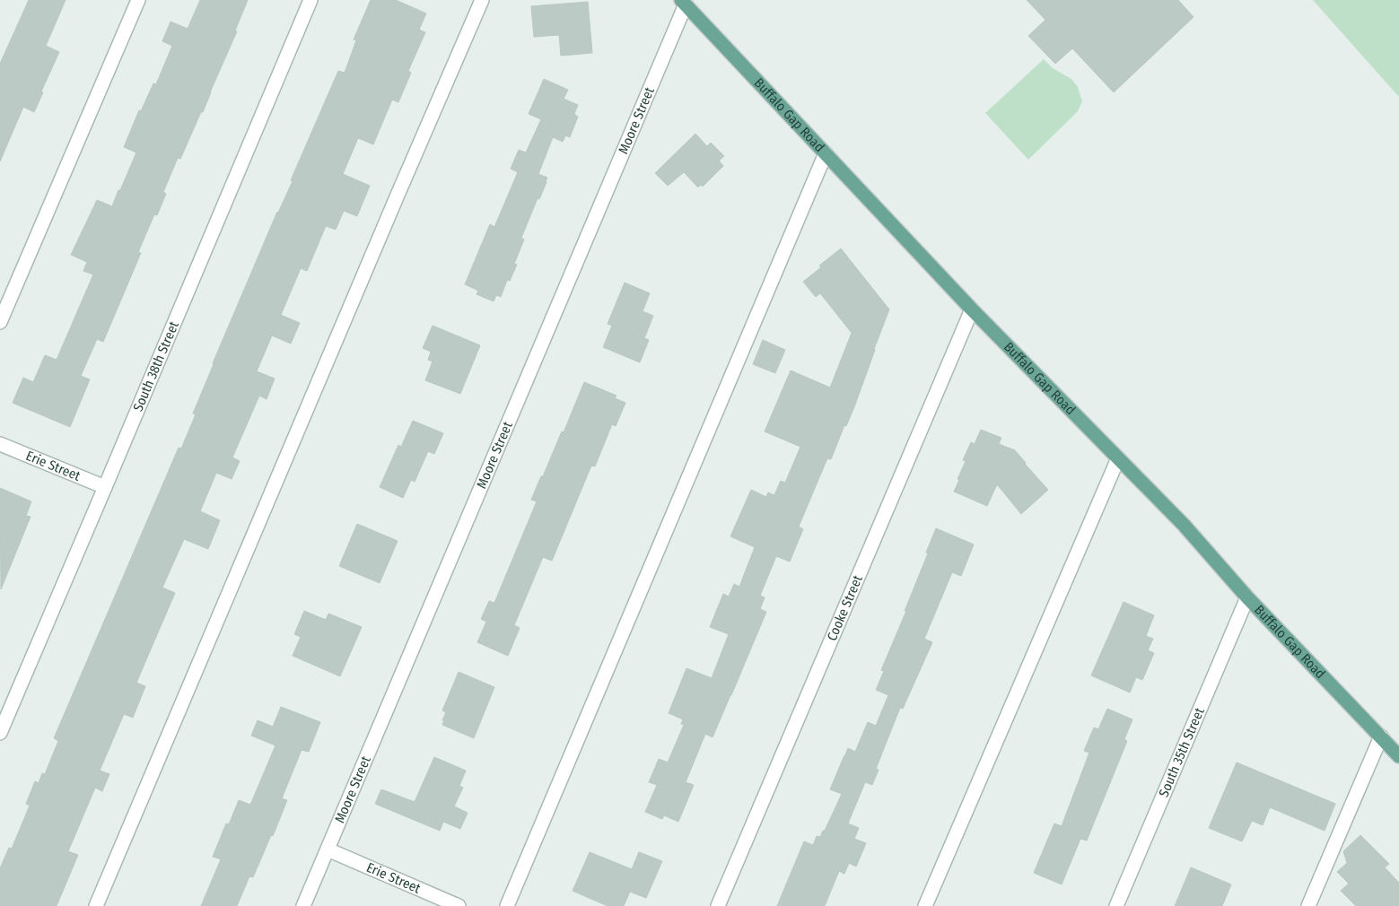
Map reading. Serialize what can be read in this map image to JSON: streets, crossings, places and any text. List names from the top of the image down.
{
  "streets": {
    "main road": ["Buffalo Gap Road"],
    "street": [
      "Moore Street",
      "South 38th Street",
      "Erie Street",
      "Cooke Street",
      "South 35th Street"
    ]
  },
  "crossings": [
    ["Buffalo Gap Road", "Moore Street"],
    ["Buffalo Gap Road", "Cooke Street"],
    ["Buffalo Gap Road", "South 35th Street"],
    ["Moore Street", "Erie Street"],
    ["South 38th Street", "Erie Street"]
  ]
}
